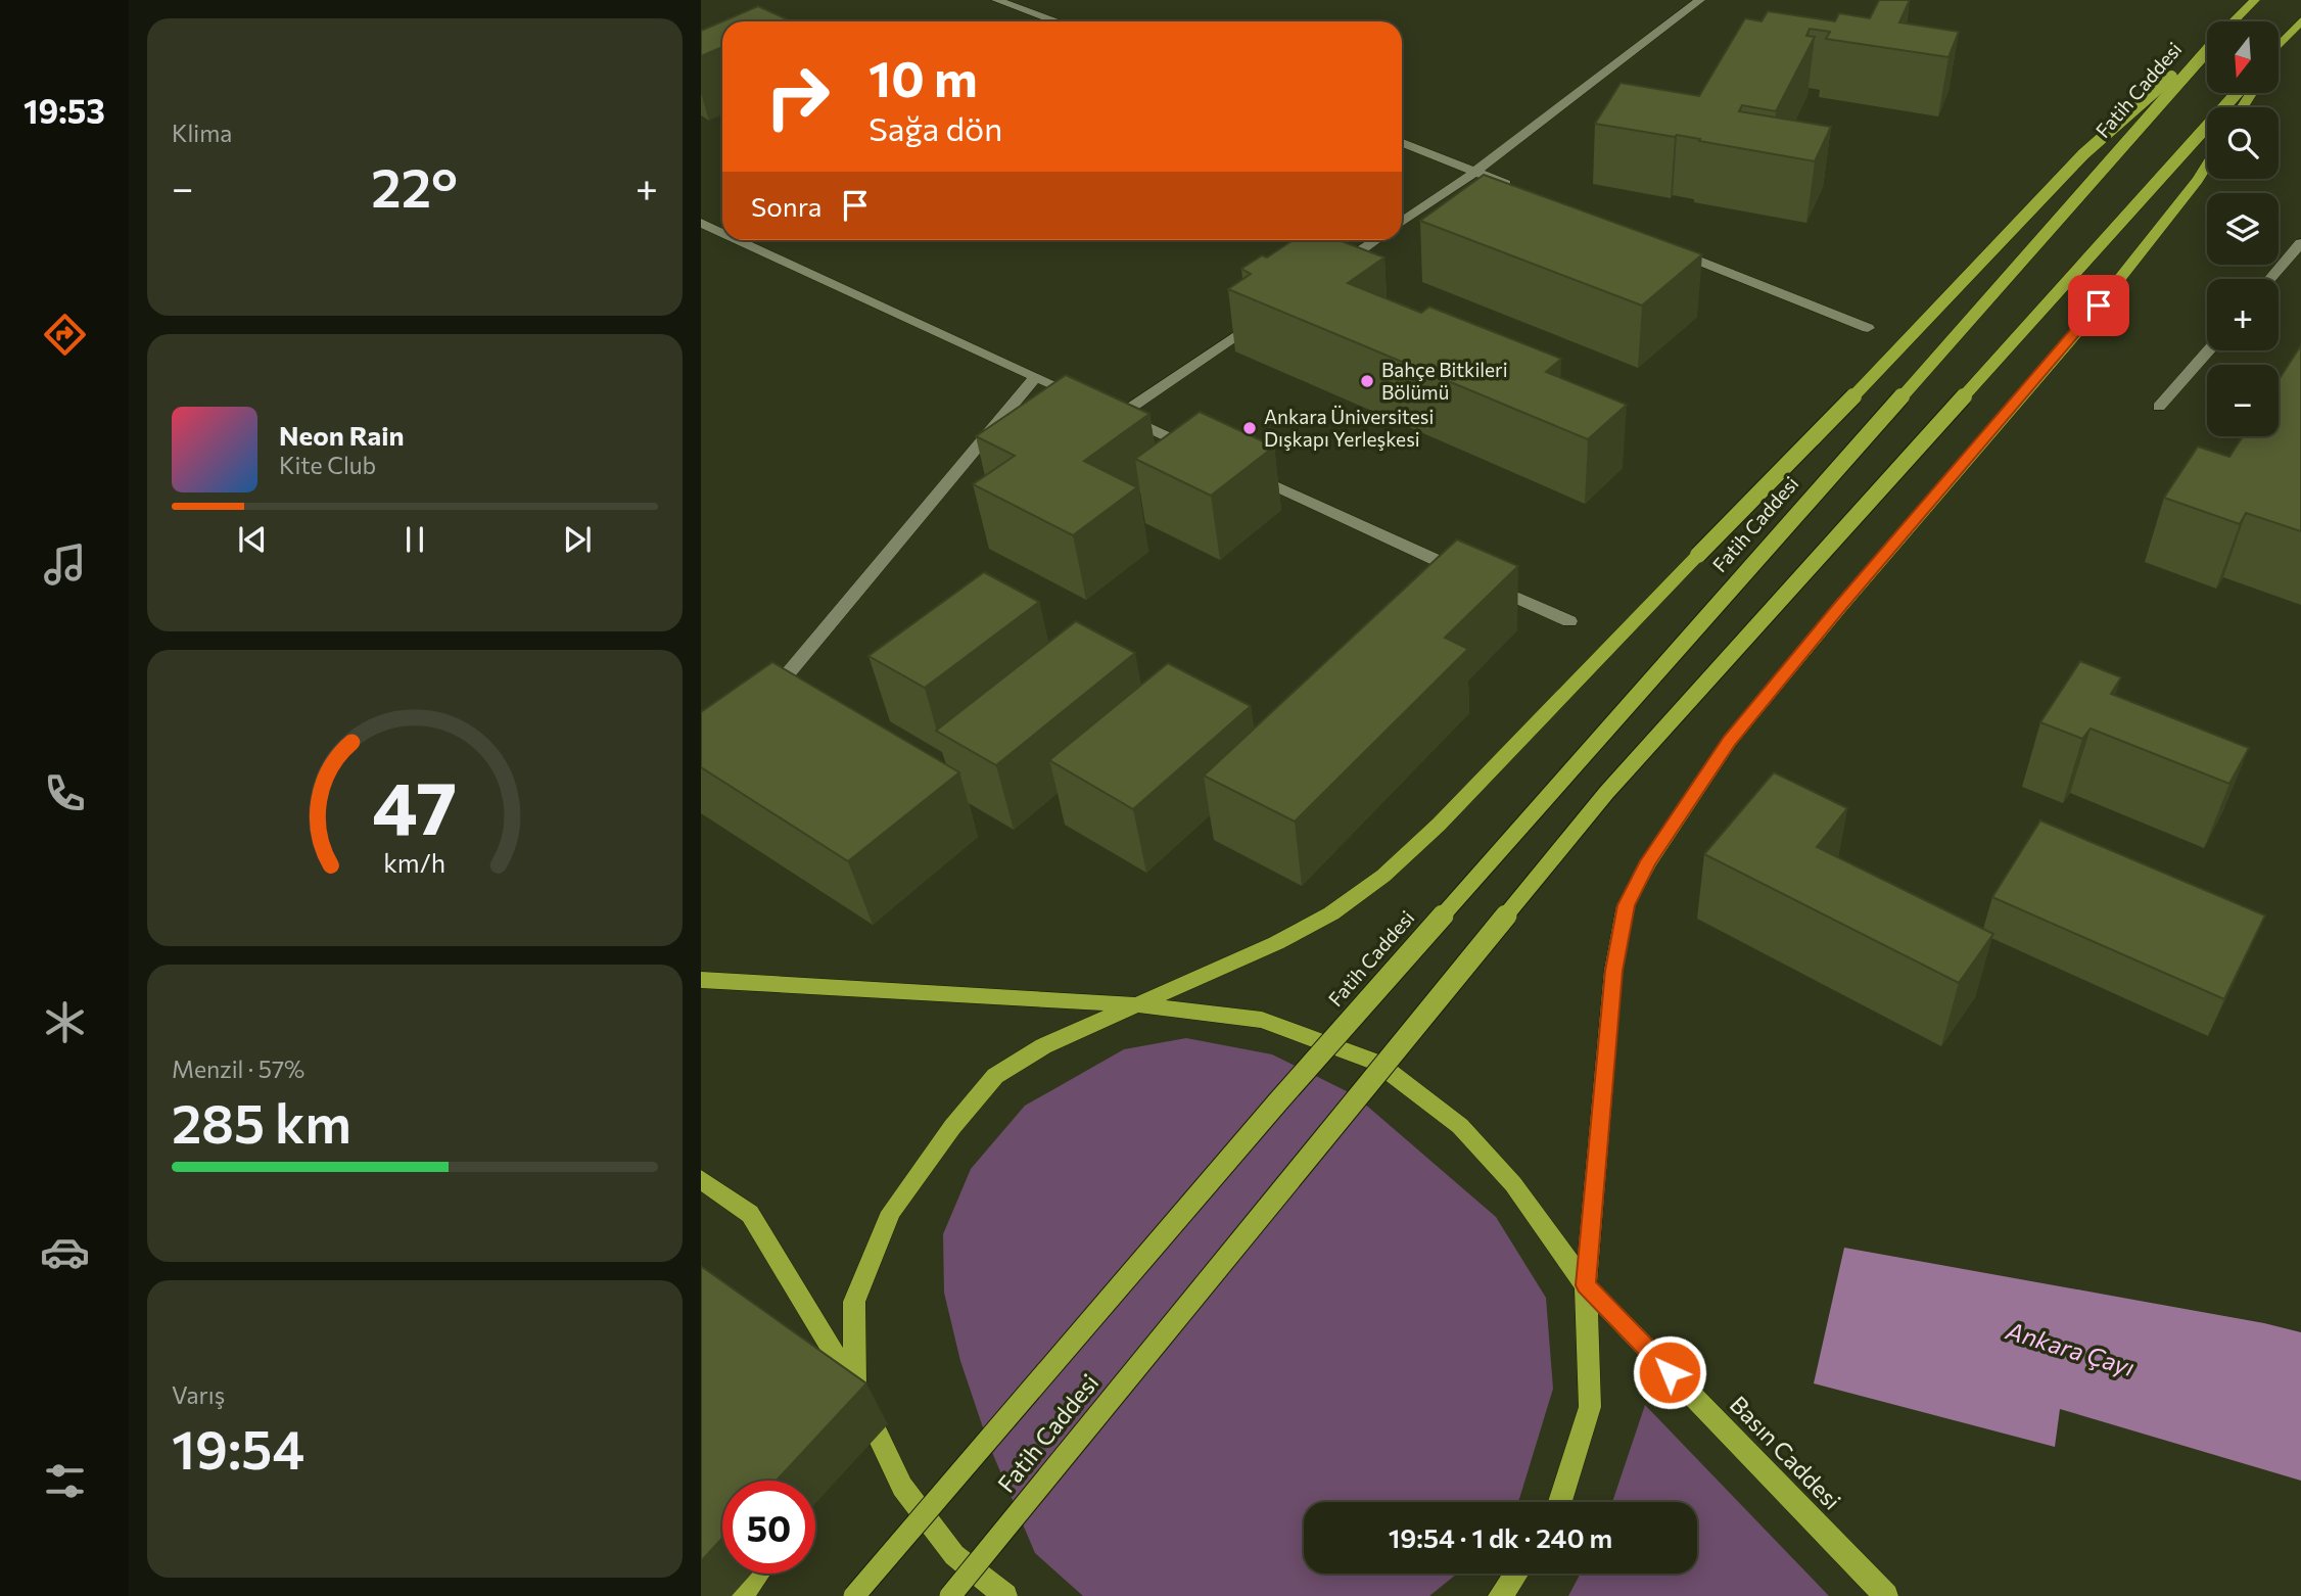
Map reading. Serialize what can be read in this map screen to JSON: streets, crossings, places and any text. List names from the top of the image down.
{
  "streets": {
    "main road": ["Fatih Caddesi", "Basın Caddesi"]
  },
  "water": ["Ankara Çayı"],
  "places": ["Bahçe Bitkileri Bölümü", "Ankara Üniversitesi Dışkapı Yerleşkesi"],
  "north": "bottom",
  "page": {
    "tabs": "19:53",
    "tile": [
      "Klima",
      ["Menzil · 57%", "285 km"],
      ["Varış", "19:54"]
    ],
    "map_buttons": ["+", "−"],
    "turn": ["10 m", "Sağa dön"],
    "heat": ["−", "22°", "+"],
    "then": "Sonra",
    "song": ["Neon Rain", "Kite Club"],
    "limit": "50",
    "trip": "19:54 · 1 dk · 240 m",
    "gauge": ["47", "km/h"]
  }
}
